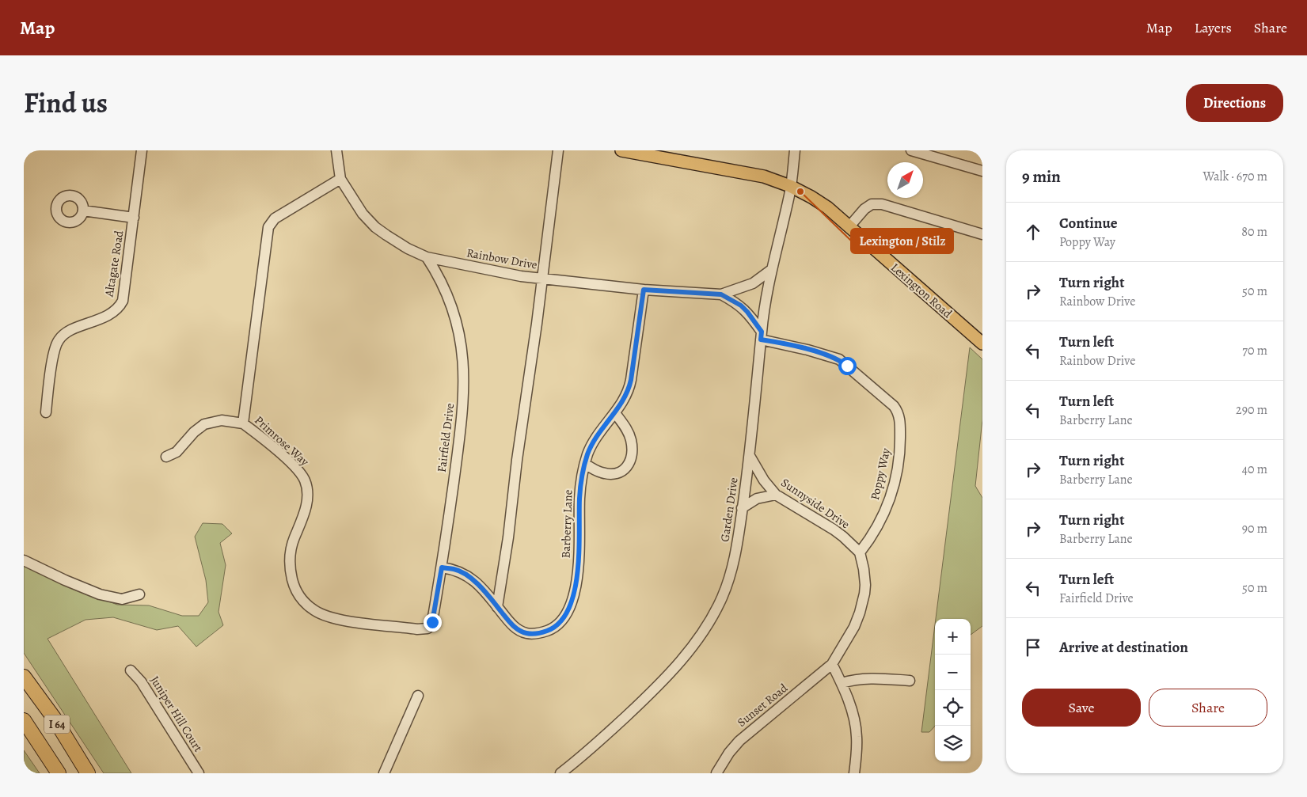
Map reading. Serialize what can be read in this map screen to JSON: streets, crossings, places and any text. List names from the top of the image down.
{
  "streets": {
    "highway": ["I 64"],
    "main road": ["Lexington Road"],
    "street": [
      "Rainbow Drive",
      "Altagate Road",
      "Fairfield Drive",
      "Primrose Way",
      "Poppy Way",
      "Sunnyside Drive",
      "Garden Drive",
      "Barberry Lane",
      "Sunset Road",
      "Juniper Hill Court"
    ]
  },
  "crossings": [
    ["Rainbow Drive", "Fairfield Drive"],
    ["Rainbow Drive", "Primrose Way"],
    ["Rainbow Drive", "Poppy Way"],
    ["Rainbow Drive", "Garden Drive"],
    ["Rainbow Drive", "Barberry Lane"],
    ["Lexington Road", "Garden Drive"],
    ["Fairfield Drive", "Primrose Way"],
    ["Fairfield Drive", "Barberry Lane"],
    ["Poppy Way", "Sunnyside Drive"],
    ["Poppy Way", "Garden Drive"],
    ["Sunnyside Drive", "Garden Drive"]
  ],
  "places": ["Lexington / Stilz"],
  "north": "top right",
  "page": {
    "header": "Map",
    "nav": ["Map", "Layers", "Share"],
    "title": "Find us",
    "buttons": [
      "Directions",
      ["Save", "Share"]
    ],
    "heading": ["9 min", "Walk · 670 m"],
    "list": [
      ["Continue", "Poppy Way", "80 m"],
      ["Turn right", "Rainbow Drive", "50 m"],
      ["Turn left", "Rainbow Drive", "70 m"],
      ["Turn left", "Barberry Lane", "290 m"],
      ["Turn right", "Barberry Lane", "40 m"],
      ["Turn right", "Barberry Lane", "90 m"],
      ["Turn left", "Fairfield Drive", "50 m"],
      "Arrive at destination"
    ],
    "map_buttons": ["+", "−"]
  }
}
